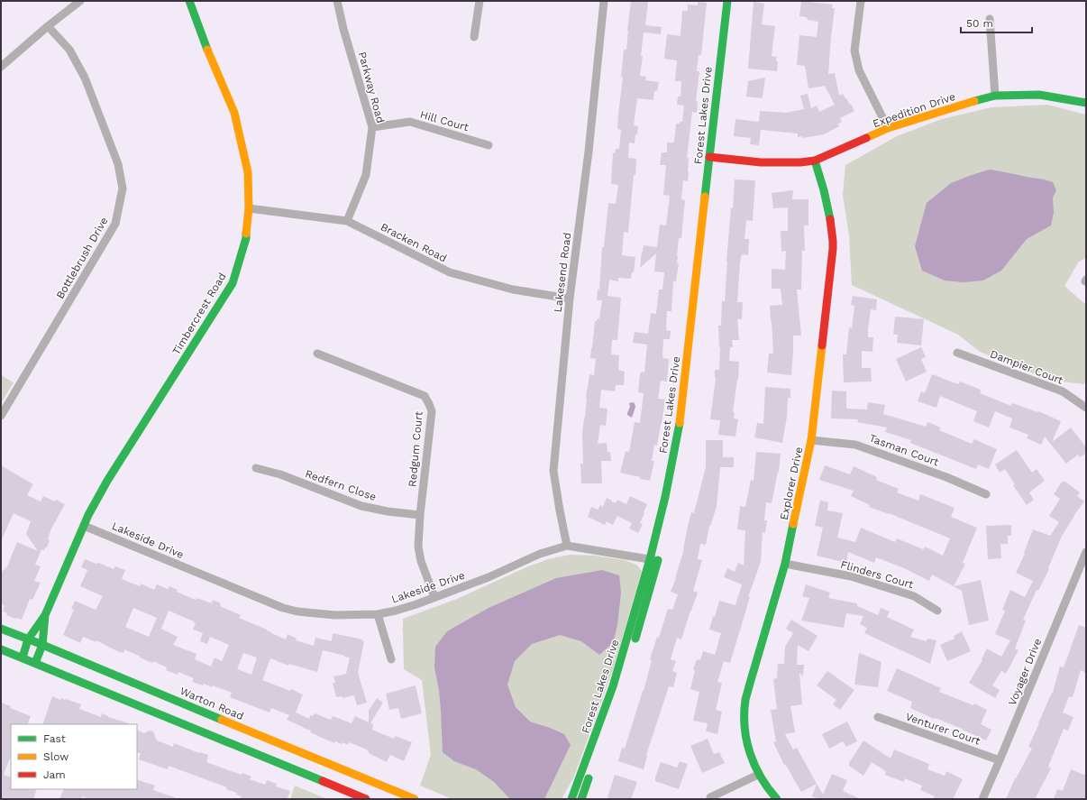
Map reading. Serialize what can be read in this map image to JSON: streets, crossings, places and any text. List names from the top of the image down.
{
  "streets": {
    "main road": [
      "Expedition Drive",
      "Forest Lakes Drive",
      "Timbercrest Road",
      "Explorer Drive",
      "Warton Road"
    ],
    "street": [
      "Parkway Road",
      "Hill Court",
      "Bracken Road",
      "Bottlebrush Drive",
      "Lakesend Road",
      "Dampier Court",
      "Redgum Court",
      "Tasman Court",
      "Redfern Close",
      "Lakeside Drive",
      "Flinders Court",
      "Voyager Drive",
      "Venturer Court"
    ]
  },
  "crossings": [
    ["Parkway Road", "Hill Court"],
    ["Parkway Road", "Bracken Road"],
    ["Expedition Drive", "Forest Lakes Drive"],
    ["Expedition Drive", "Explorer Drive"],
    ["Forest Lakes Drive", "Lakeside Drive"],
    ["Bracken Road", "Lakesend Road"],
    ["Bracken Road", "Timbercrest Road"],
    ["Lakesend Road", "Lakeside Drive"],
    ["Timbercrest Road", "Lakeside Drive"],
    ["Timbercrest Road", "Warton Road"],
    ["Redgum Court", "Redfern Close"],
    ["Redgum Court", "Lakeside Drive"],
    ["Tasman Court", "Explorer Drive"],
    ["Explorer Drive", "Flinders Court"],
    ["Voyager Drive", "Venturer Court"]
  ],
  "legend": ["Fast", "Slow", "Jam"],
  "scale_bar": "50 m"
}
